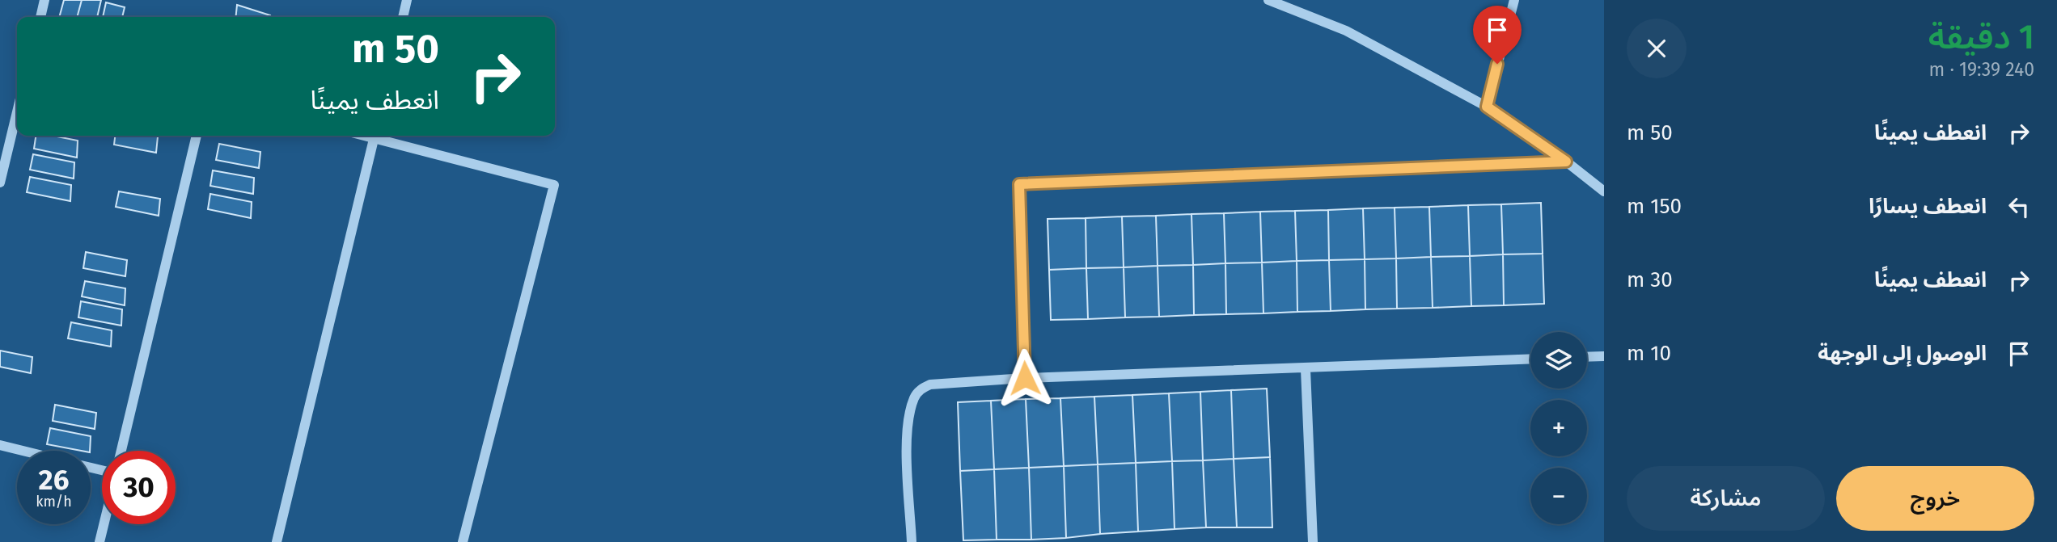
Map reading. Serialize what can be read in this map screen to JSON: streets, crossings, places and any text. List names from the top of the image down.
{
  "page": {
    "heading": ["1 دقيقة", "240 m · 19:39"],
    "turn": ["50 m", "انعطف يمينًا"],
    "list": [
      {
        "name": "انعطف يمينًا",
        "value": "50 m"
      },
      {
        "name": "انعطف يسارًا",
        "value": "150 m"
      },
      {
        "name": "انعطف يمينًا",
        "value": "30 m"
      },
      {
        "name": "الوصول إلى الوجهة",
        "value": "10 m"
      }
    ],
    "map_buttons": ["+", "−"],
    "speed": "26 km/h",
    "limit": "30",
    "buttons": ["خروج", "مشاركة"]
  }
}
